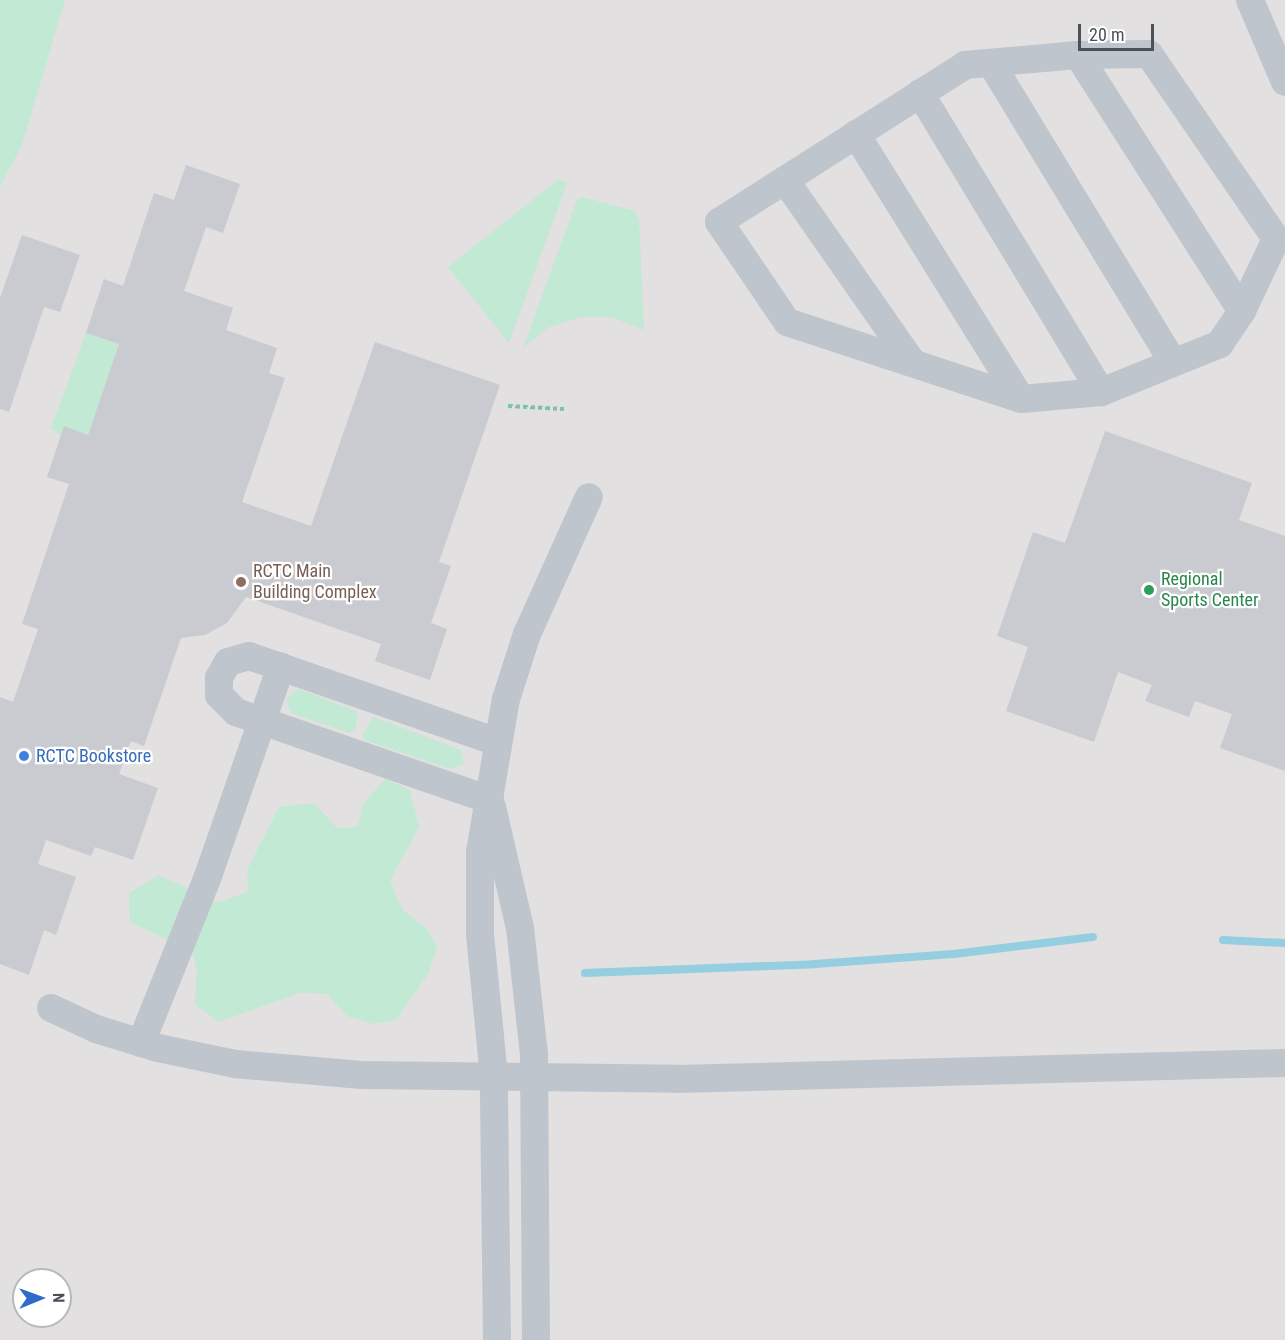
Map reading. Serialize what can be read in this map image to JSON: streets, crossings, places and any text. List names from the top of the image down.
{
  "places": ["RCTC Main Building Complex", "Regional Sports Center", "RCTC Bookstore"],
  "scale_bar": "20 m",
  "north": "right"
}
